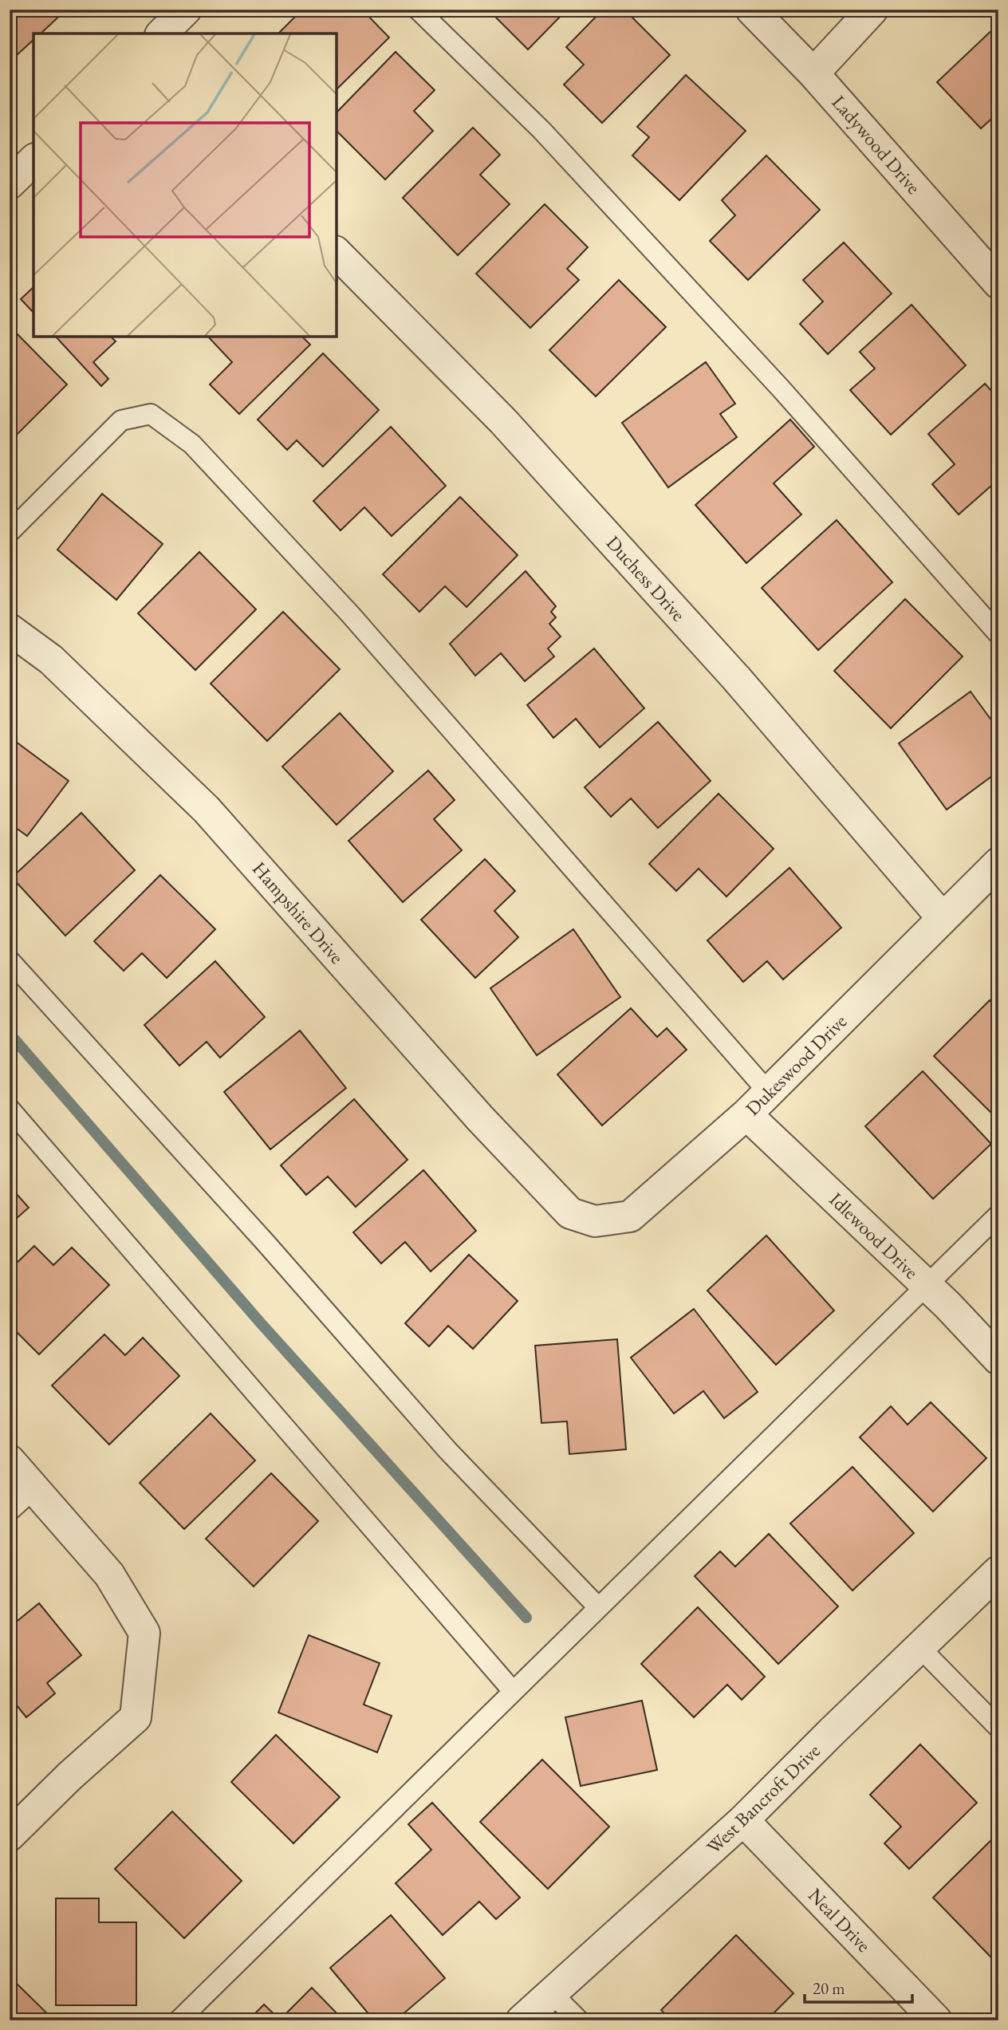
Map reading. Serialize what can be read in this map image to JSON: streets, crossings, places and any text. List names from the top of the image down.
{
  "streets": {
    "street": [
      "Ladywood Drive",
      "Duchess Drive",
      "Hampshire Drive",
      "Dukeswood Drive",
      "Idlewood Drive",
      "West Bancroft Drive",
      "Neal Drive"
    ]
  },
  "crossings": [
    ["Duchess Drive", "Dukeswood Drive"],
    ["Hampshire Drive", "Dukeswood Drive"],
    ["Dukeswood Drive", "Idlewood Drive"],
    ["West Bancroft Drive", "Neal Drive"]
  ],
  "scale_bar": "20 m"
}
